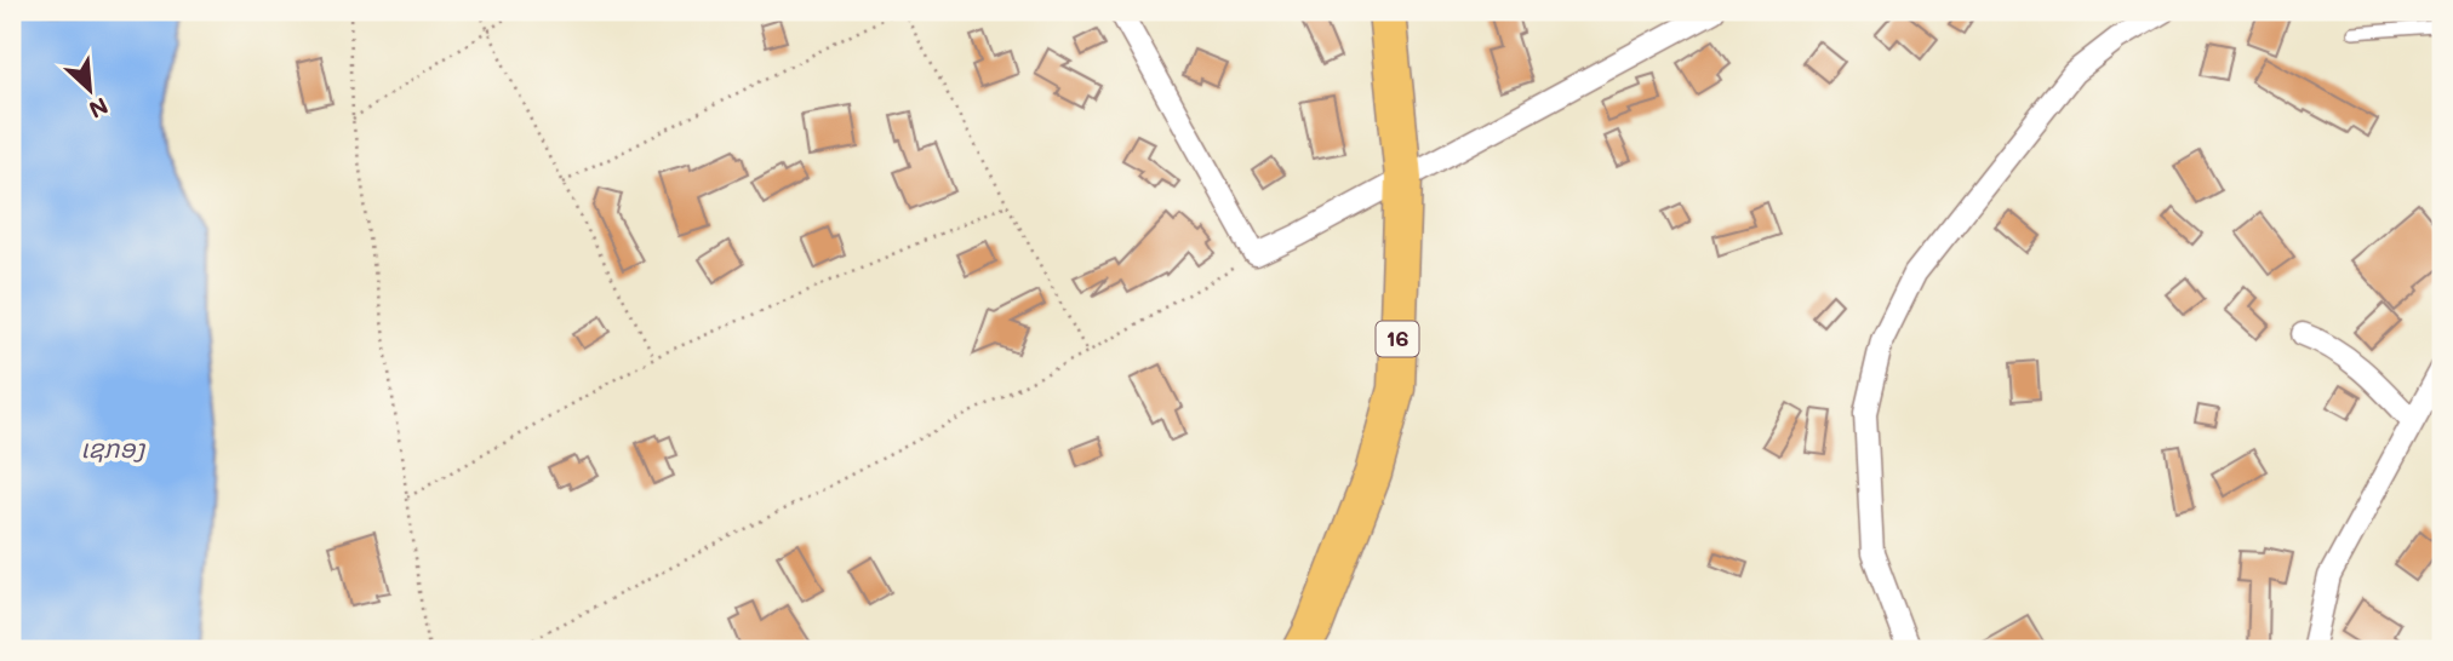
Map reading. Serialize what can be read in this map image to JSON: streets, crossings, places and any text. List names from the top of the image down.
{
  "streets": {
    "highway": ["16"]
  },
  "water": ["ເຊກອງ"],
  "north": "bottom right"
}
